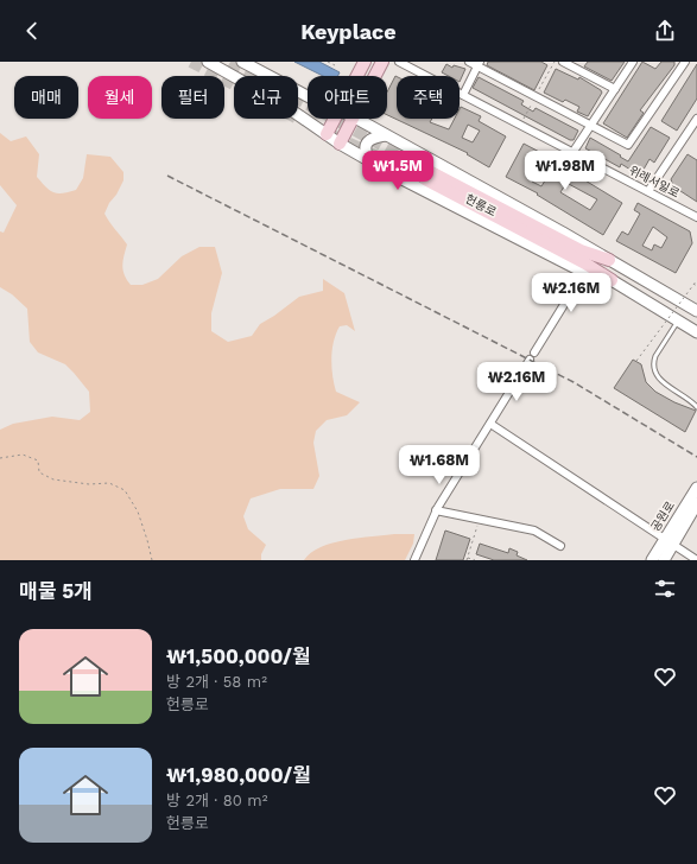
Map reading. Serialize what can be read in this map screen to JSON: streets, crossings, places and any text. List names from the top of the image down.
{
  "streets": {
    "main road": ["헌릉로", "공원로"],
    "street": ["위례서일로"]
  },
  "page": {
    "header": "Keyplace",
    "chip": [
      "매매",
      "월세",
      "필터",
      "신규",
      "아파트",
      "주택"
    ],
    "price": [
      "₩1.5M",
      "₩1.98M",
      "₩2.16M",
      "₩2.16M",
      "₩1.68M"
    ],
    "heading": "매물 5개",
    "list": [
      {
        "name": "₩1,500,000/월",
        "note": "방 2개 · 58 m² · 헌릉로"
      },
      {
        "name": "₩1,980,000/월",
        "note": "방 2개 · 80 m² · 헌릉로"
      }
    ]
  }
}
